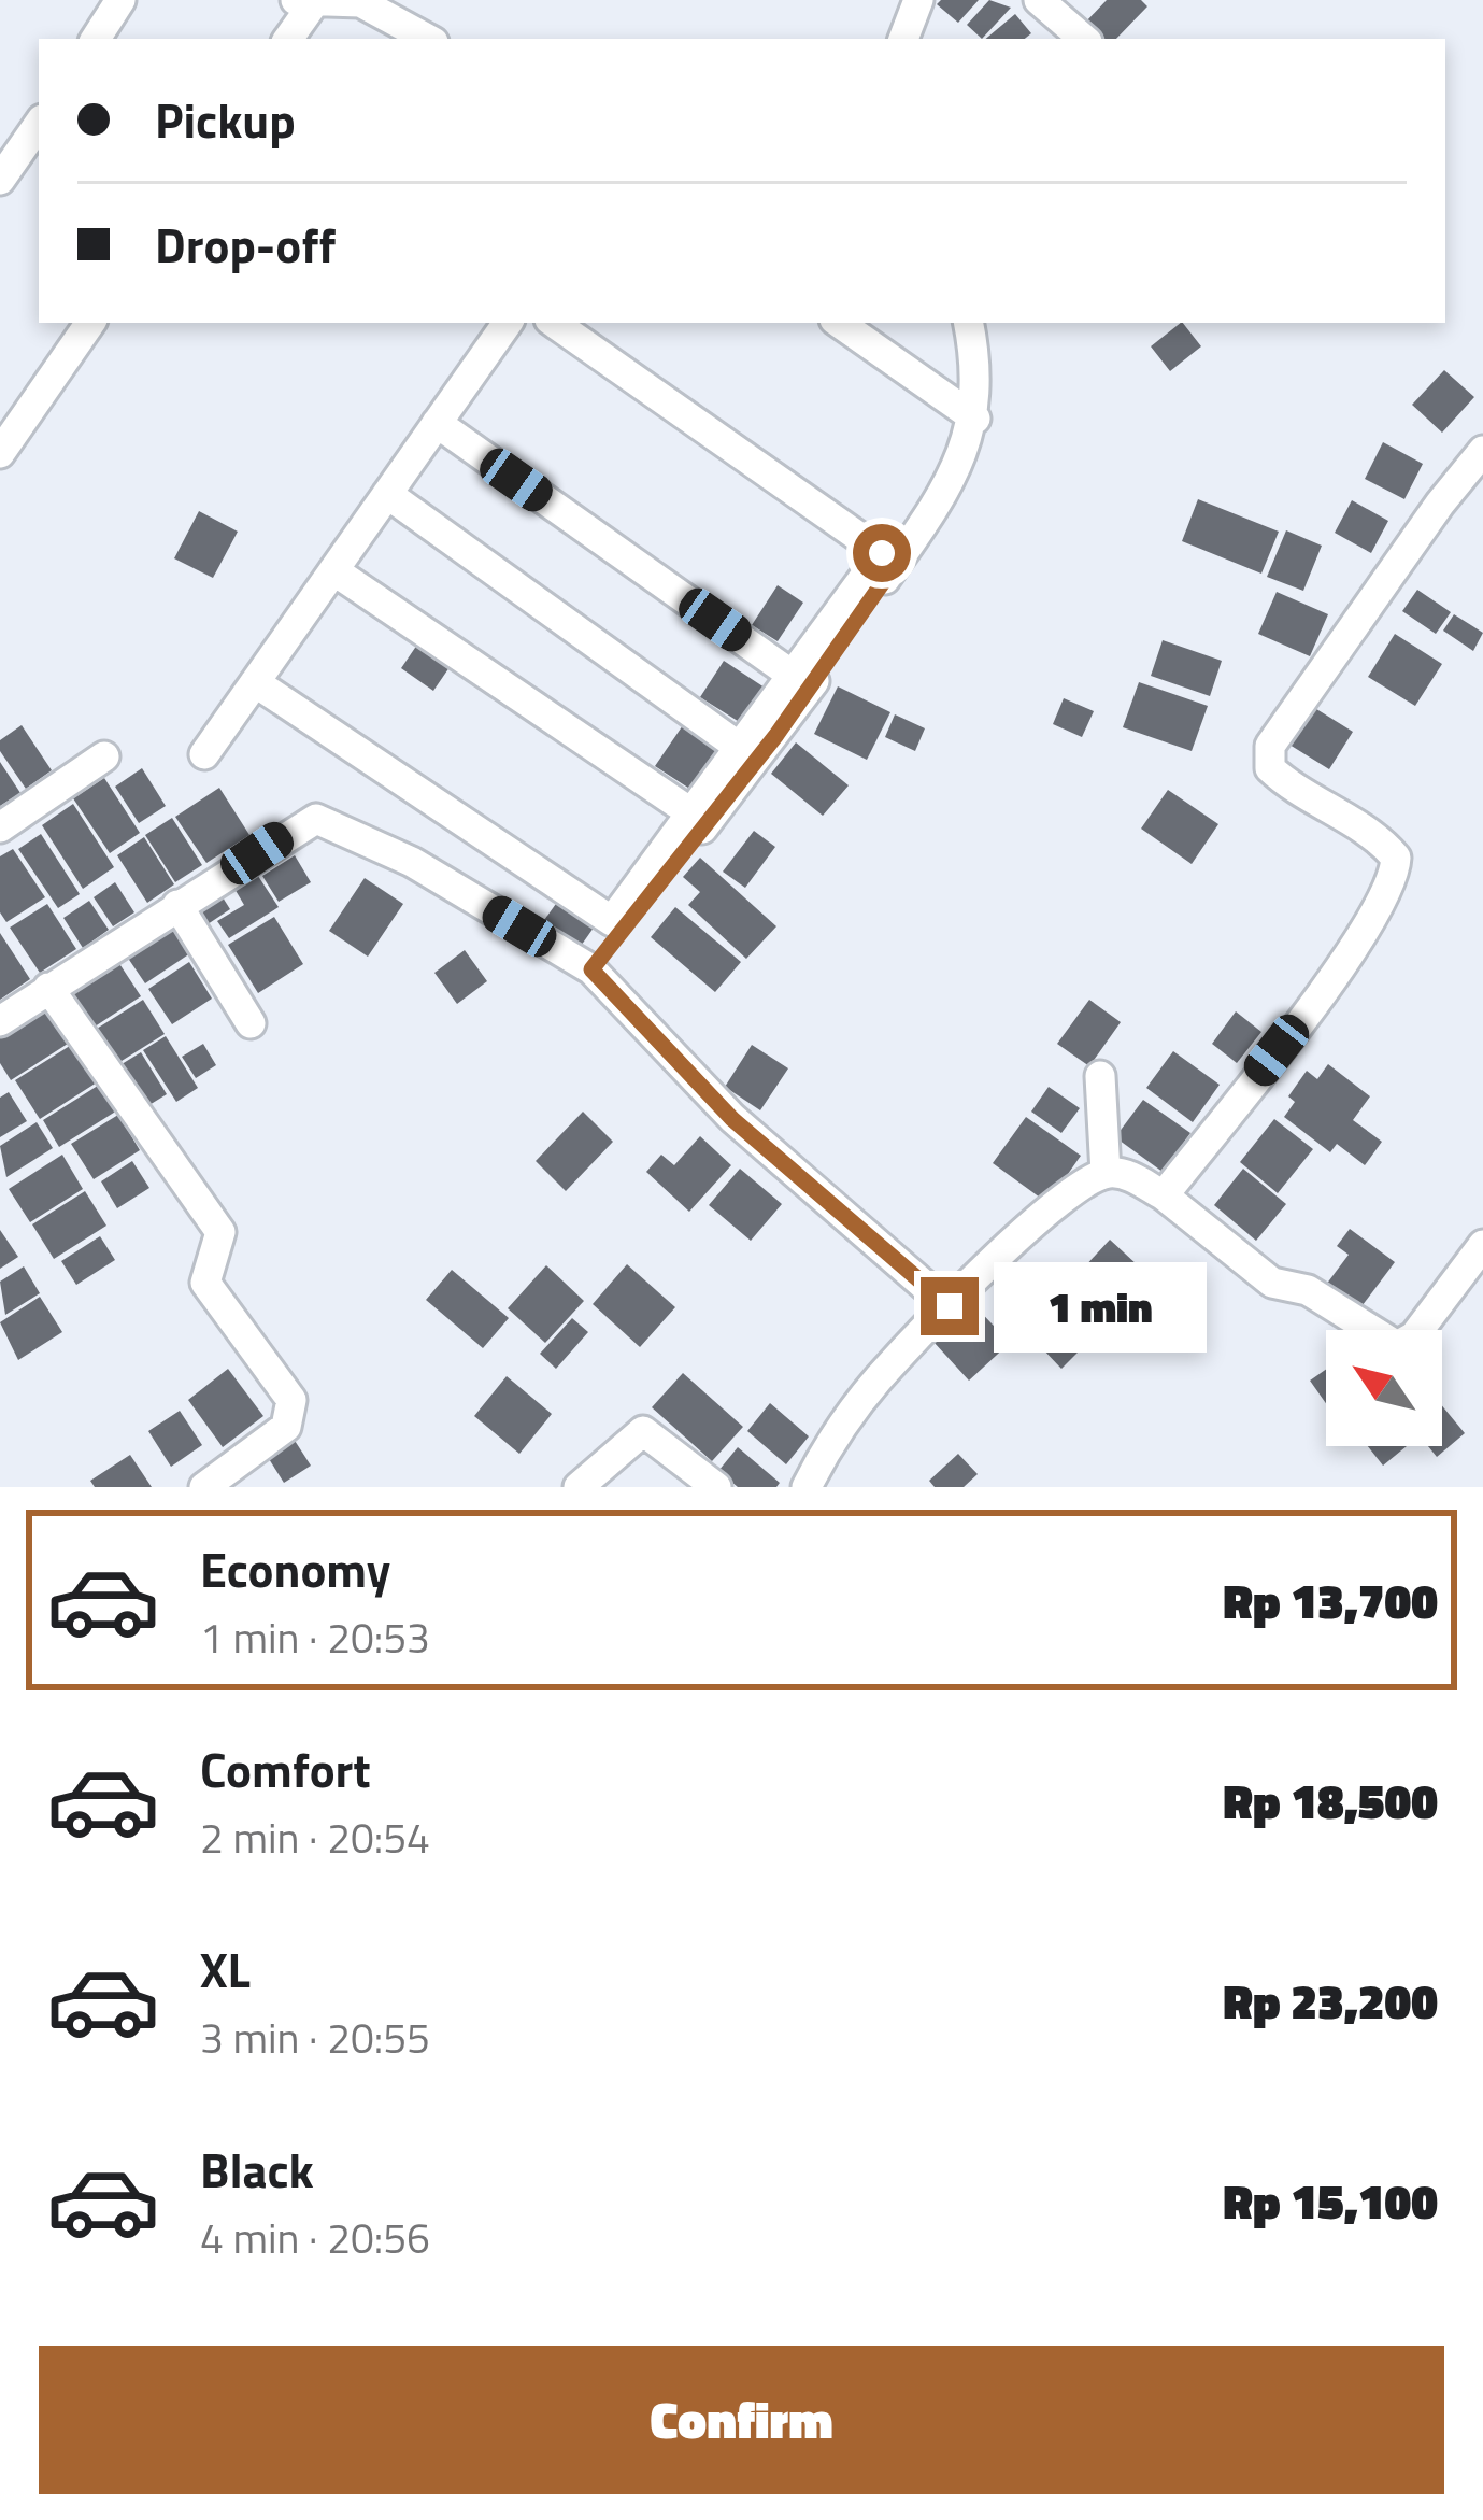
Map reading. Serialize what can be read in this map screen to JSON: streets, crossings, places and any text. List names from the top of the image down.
{
  "north": "top left",
  "page": {
    "banner": ["Pickup", "Drop-off"],
    "bubble": "1 min",
    "list": [
      {
        "name": "Economy",
        "note": "1 min · 20:53",
        "value": "Rp 13,700"
      },
      {
        "name": "Comfort",
        "note": "2 min · 20:54",
        "value": "Rp 18,500"
      },
      {
        "name": "XL",
        "note": "3 min · 20:55",
        "value": "Rp 23,200"
      },
      {
        "name": "Black",
        "note": "4 min · 20:56",
        "value": "Rp 15,100"
      }
    ],
    "buttons": "Confirm"
  }
}
